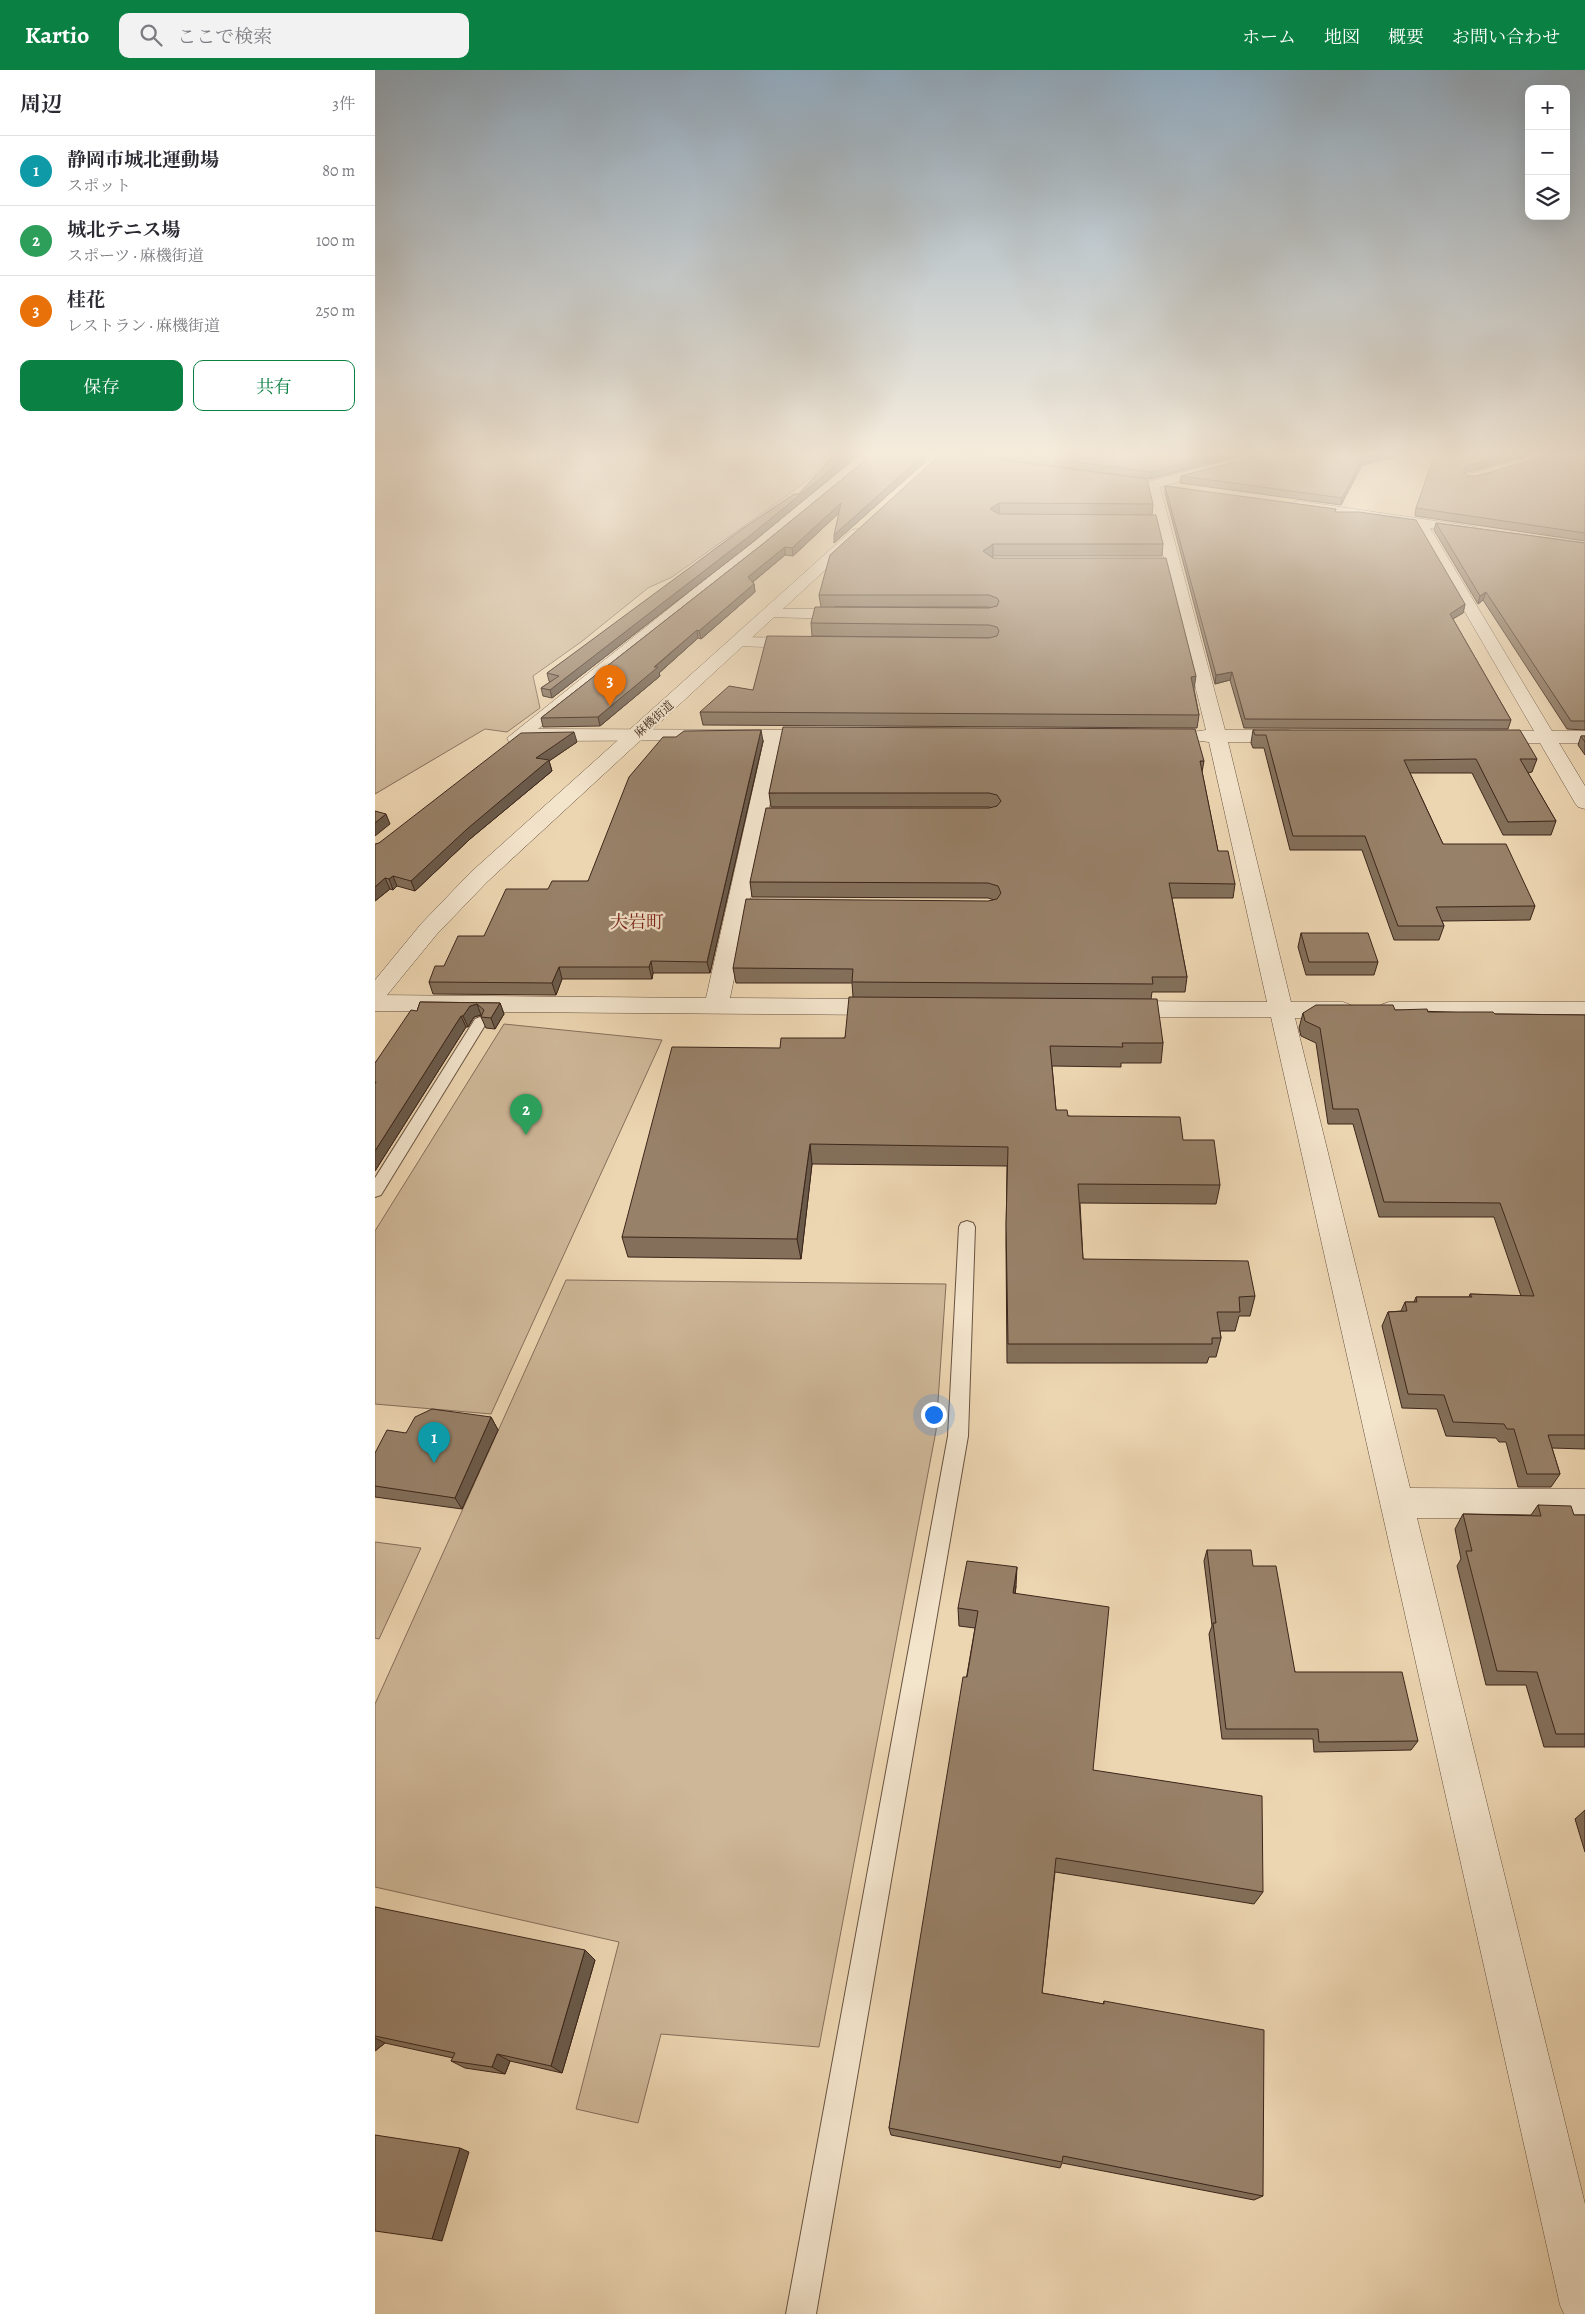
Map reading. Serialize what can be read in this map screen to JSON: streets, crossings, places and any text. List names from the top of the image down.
{
  "streets": {
    "street": ["麻機街道"]
  },
  "districts": ["大岩町"],
  "page": {
    "header": "Kartio",
    "search": "ここで検索",
    "nav": [
      "ホーム",
      "地図",
      "概要",
      "お問い合わせ"
    ],
    "heading": ["周辺", "3件"],
    "map_buttons": ["+", "−"],
    "list": [
      {
        "mark": "1",
        "name": "静岡市城北運動場",
        "note": "スポット",
        "value": "80 m"
      },
      {
        "mark": "2",
        "name": "城北テニス場",
        "note": "スポーツ · 麻機街道",
        "value": "100 m"
      },
      {
        "mark": "3",
        "name": "桂花",
        "note": "レストラン · 麻機街道",
        "value": "250 m"
      }
    ],
    "buttons": ["保存", "共有"],
    "pins": ["3", "2", "1"]
  }
}
